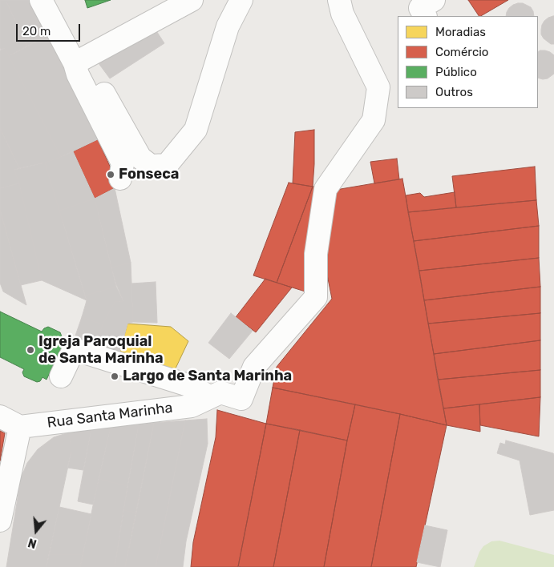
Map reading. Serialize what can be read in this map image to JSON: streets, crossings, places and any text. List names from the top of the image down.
{
  "streets": {
    "street": ["Rua Santa Marinha"]
  },
  "places": ["Fonseca", "Igreja Paroquial de Santa Marinha", "Largo de Santa Marinha"],
  "legend": [
    "Moradias",
    "Comércio",
    "Público",
    "Outros"
  ],
  "scale_bar": "20 m",
  "north": "bottom"
}
